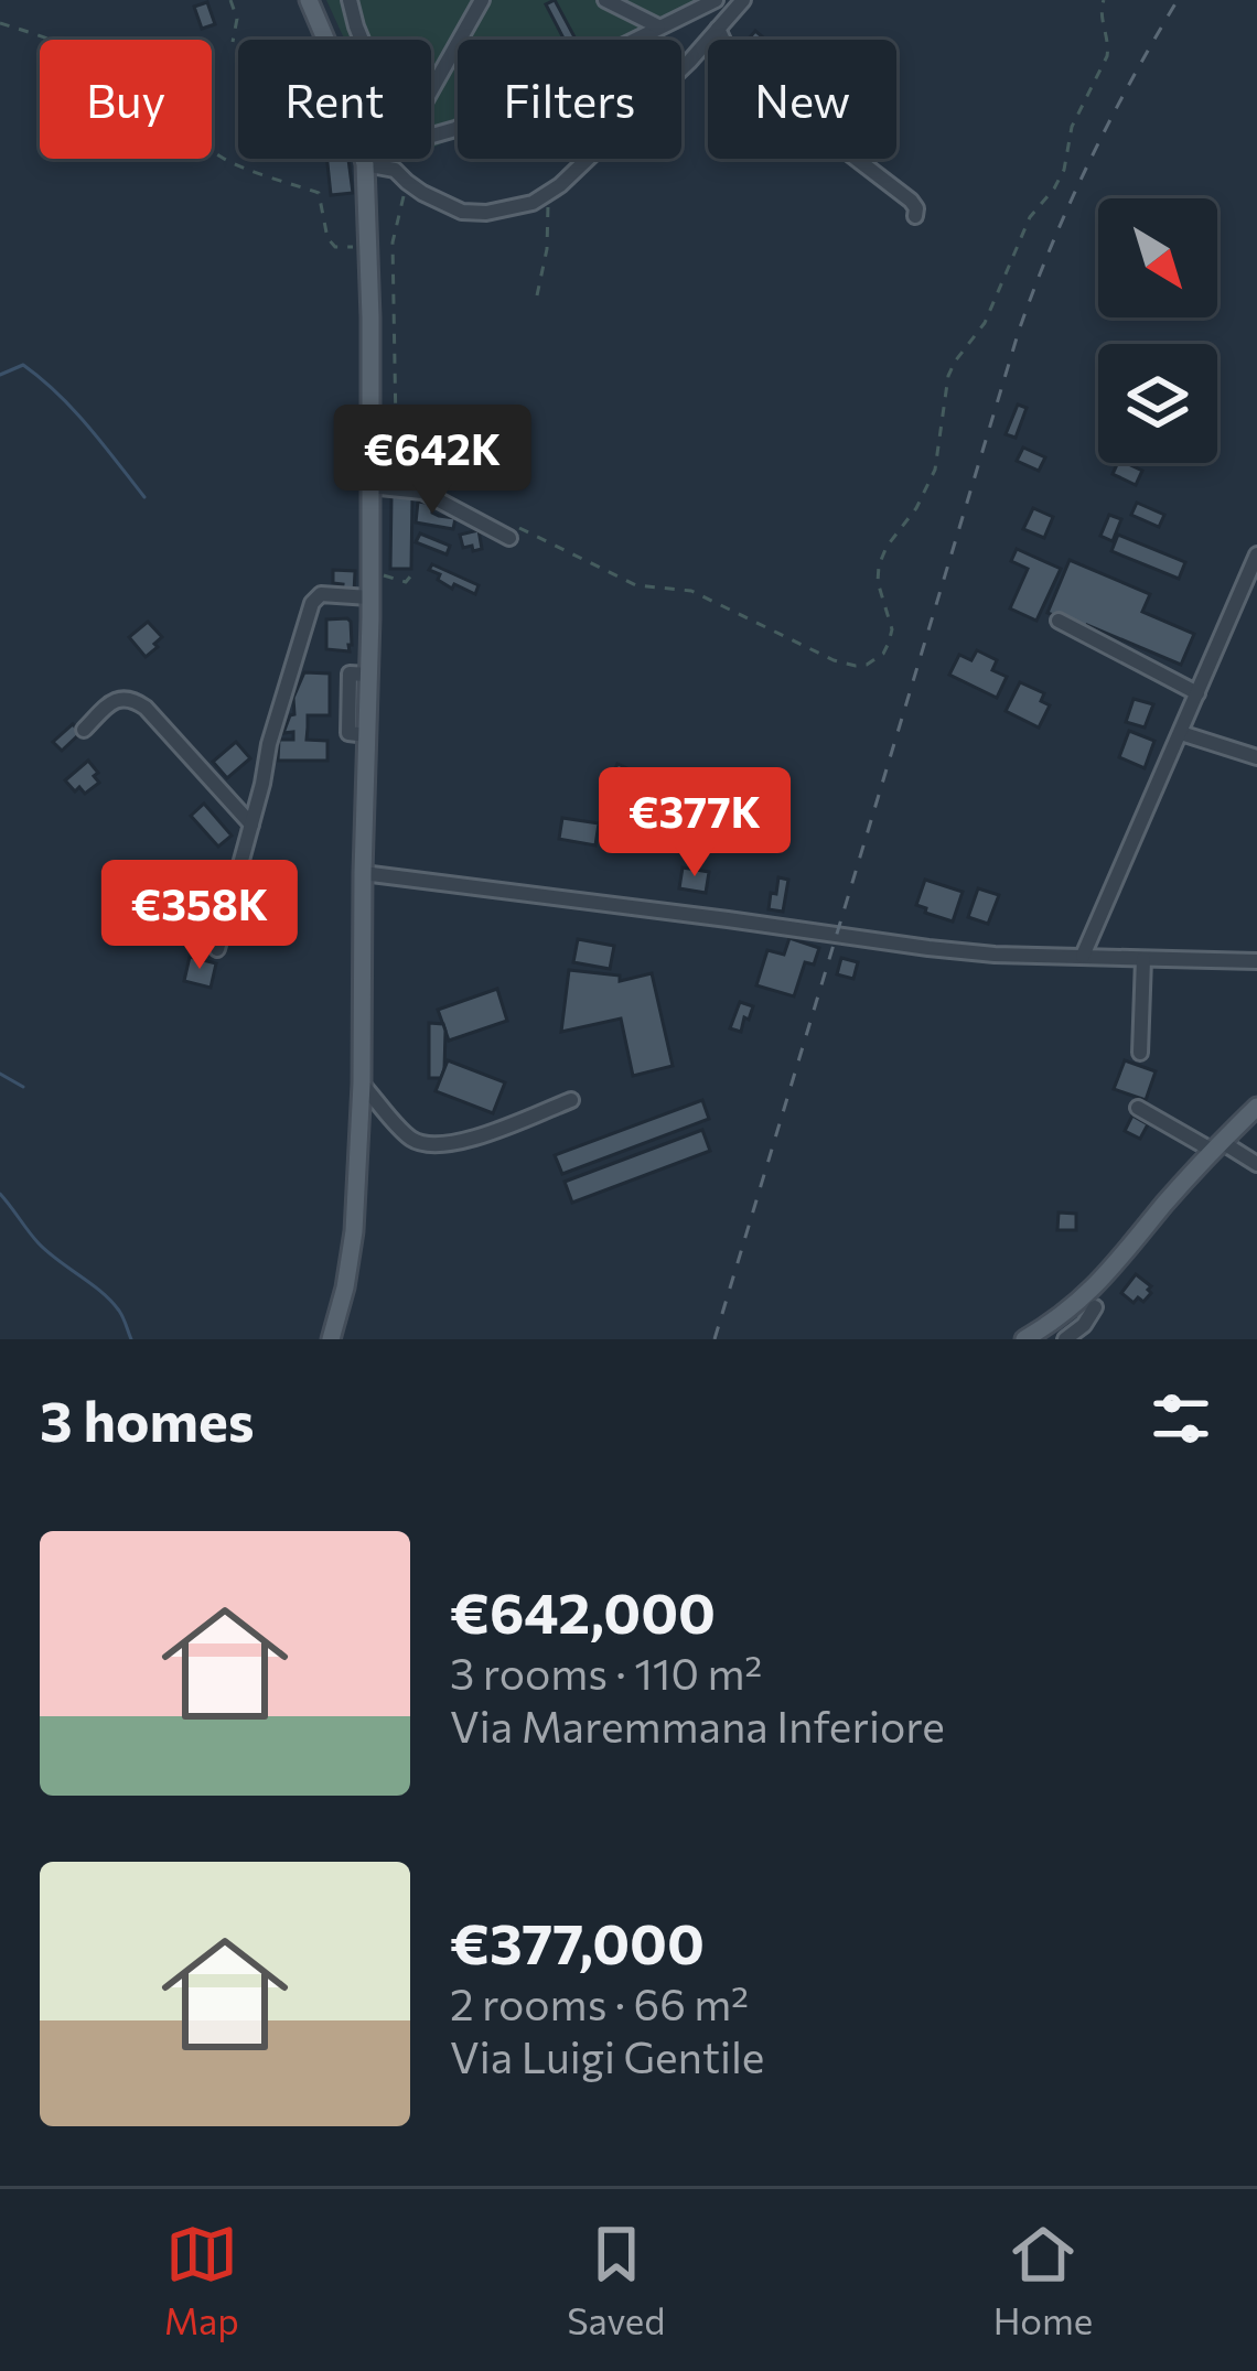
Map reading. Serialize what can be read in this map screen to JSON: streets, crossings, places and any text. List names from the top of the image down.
{
  "north": "bottom right",
  "page": {
    "chip": [
      "Buy",
      "Rent",
      "Filters",
      "New"
    ],
    "price": ["€642K", "€377K", "€358K"],
    "heading": "3 homes",
    "list": [
      {
        "name": "€642,000",
        "note": "3 rooms · 110 m² · Via Maremmana Inferiore"
      },
      {
        "name": "€377,000",
        "note": "2 rooms · 66 m² · Via Luigi Gentile"
      }
    ],
    "tabs": ["Map", "Saved", "Home"]
  }
}
